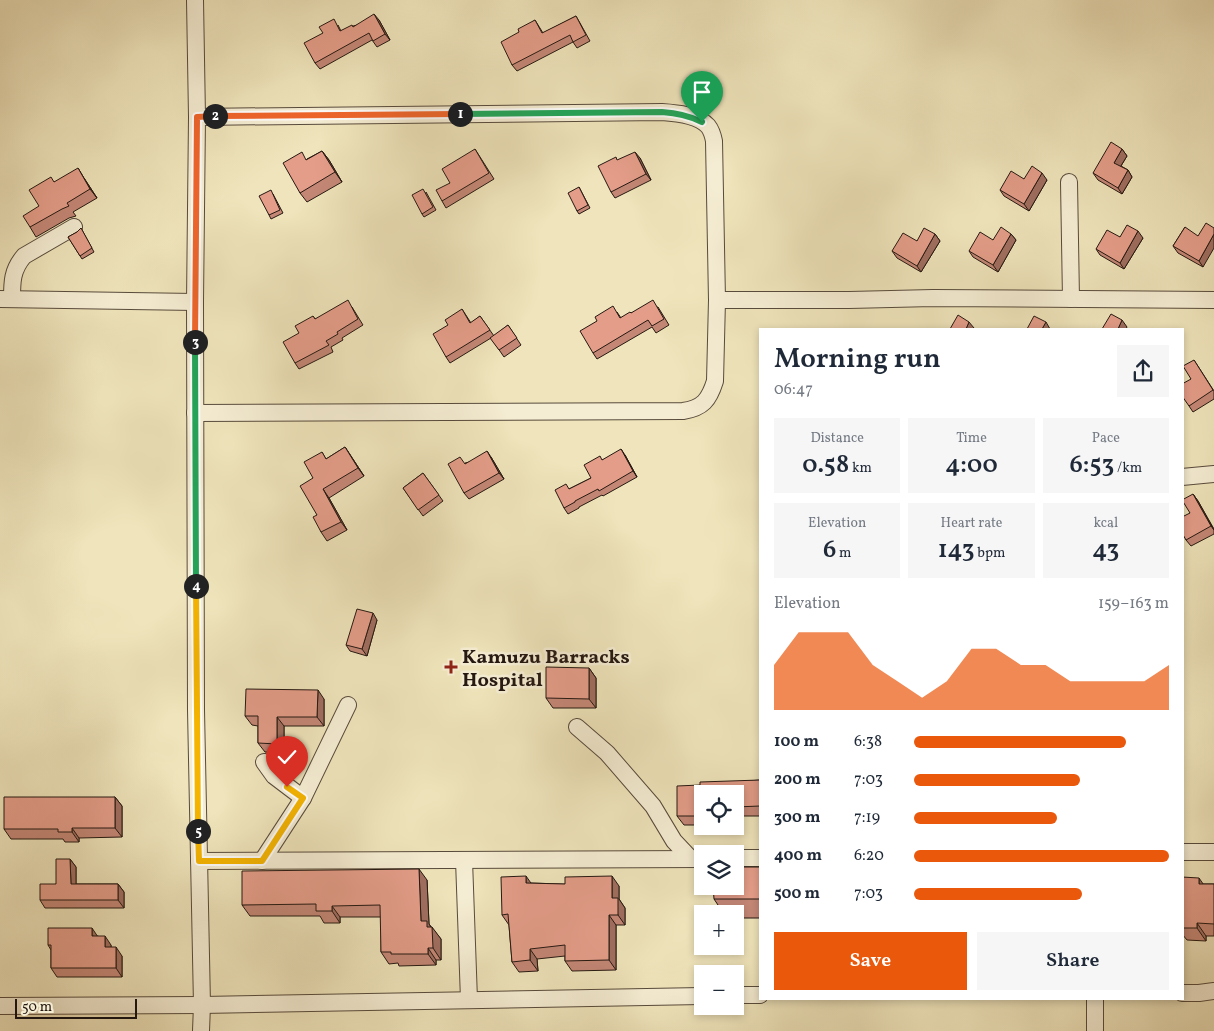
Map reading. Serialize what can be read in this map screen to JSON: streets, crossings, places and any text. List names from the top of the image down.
{
  "places": {
    "health": ["Kamuzu Barracks Hospital"]
  },
  "scale_bar": "50 m",
  "page": {
    "pins": [
      "1",
      "2",
      "3",
      "4",
      "5"
    ],
    "heading": ["Morning run", "06:47"],
    "stats": [
      ["Distance", "0.58 km"],
      ["Time", "4:00"],
      ["Pace", "6:53 /km"],
      ["Elevation", "6 m"],
      ["Heart rate", "143 bpm"],
      ["kcal", "43"]
    ],
    "chart": ["Elevation", "159–163 m"],
    "list": [
      {
        "name": "100 m",
        "note": "6:38"
      },
      {
        "name": "200 m",
        "note": "7:03"
      },
      {
        "name": "300 m",
        "note": "7:19"
      },
      {
        "name": "400 m",
        "note": "6:20"
      },
      {
        "name": "500 m",
        "note": "7:03"
      }
    ],
    "map_buttons": ["+", "−"],
    "buttons": ["Save", "Share"],
    "scale": "50 m"
  }
}
